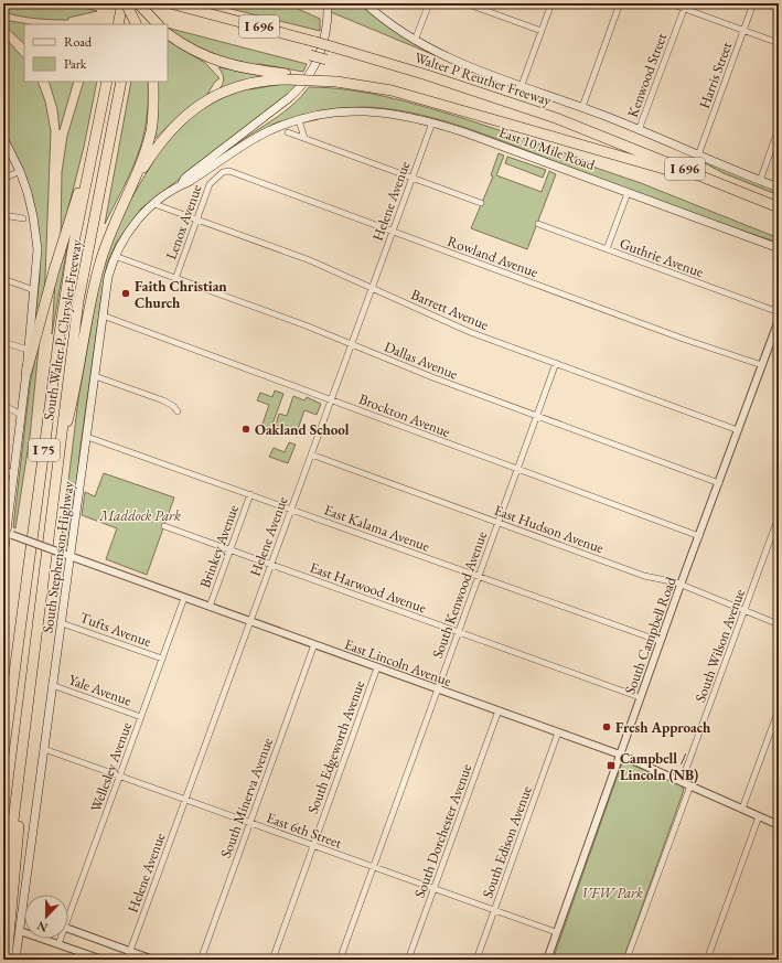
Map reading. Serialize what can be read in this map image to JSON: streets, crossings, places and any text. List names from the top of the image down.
{
  "streets": {
    "highway": [
      "I 696",
      "Walter P Reuther Freeway",
      "South Walter P. Chrysler Freeway",
      "I 75"
    ],
    "main road": ["East 10 Mile Road", "South Stephenson Highway"],
    "street": [
      "Kenwood Street",
      "Harris Street",
      "Helene Avenue",
      "Lenox Avenue",
      "Rowland Avenue",
      "Guthrie Avenue",
      "Barrett Avenue",
      "Dallas Avenue",
      "Brockton Avenue",
      "East Kalama Avenue",
      "East Hudson Avenue",
      "Brinkey Avenue",
      "East Harwood Avenue",
      "South Kenwood Avenue",
      "Tufts Avenue",
      "South Campbell Road",
      "South Wilson Avenue",
      "East Lincoln Avenue",
      "Yale Avenue",
      "South Edgeworth Avenue",
      "Wellesley Avenue",
      "South Minerva Avenue",
      "East 6th Street",
      "South Dorchester Avenue",
      "South Edison Avenue"
    ]
  },
  "crossings": [
    ["East 10 Mile Road", "Helene Avenue"],
    ["East 10 Mile Road", "South Stephenson Highway"],
    ["Helene Avenue", "Rowland Avenue"],
    ["Helene Avenue", "Barrett Avenue"],
    ["Helene Avenue", "Dallas Avenue"],
    ["Helene Avenue", "Brockton Avenue"],
    ["Helene Avenue", "East Kalama Avenue"],
    ["Helene Avenue", "East Hudson Avenue"],
    ["Helene Avenue", "East Harwood Avenue"],
    ["Helene Avenue", "East Lincoln Avenue"],
    ["Helene Avenue", "East 6th Street"],
    ["Lenox Avenue", "Rowland Avenue"],
    ["Lenox Avenue", "Barrett Avenue"],
    ["Lenox Avenue", "Dallas Avenue"],
    ["Rowland Avenue", "South Campbell Road"],
    ["Barrett Avenue", "South Stephenson Highway"],
    ["Barrett Avenue", "South Kenwood Avenue"],
    ["Barrett Avenue", "South Campbell Road"],
    ["Dallas Avenue", "South Stephenson Highway"],
    ["Dallas Avenue", "South Kenwood Avenue"],
    ["Dallas Avenue", "South Campbell Road"],
    ["Brockton Avenue", "South Stephenson Highway"],
    ["Brockton Avenue", "South Kenwood Avenue"],
    ["Brockton Avenue", "South Campbell Road"],
    ["East Kalama Avenue", "Brinkey Avenue"],
    ["East Kalama Avenue", "South Stephenson Highway"],
    ["East Kalama Avenue", "South Kenwood Avenue"],
    ["East Kalama Avenue", "South Campbell Road"],
    ["East Hudson Avenue", "South Kenwood Avenue"],
    ["East Hudson Avenue", "South Campbell Road"],
    ["East Hudson Avenue", "South Wilson Avenue"],
    ["Brinkey Avenue", "East Harwood Avenue"],
    ["Brinkey Avenue", "East Lincoln Avenue"],
    ["South Stephenson Highway", "Tufts Avenue"],
    ["South Stephenson Highway", "East Lincoln Avenue"],
    ["South Stephenson Highway", "Yale Avenue"],
    ["South Stephenson Highway", "East 6th Street"],
    ["East Harwood Avenue", "South Kenwood Avenue"],
    ["East Harwood Avenue", "South Campbell Road"],
    ["South Kenwood Avenue", "East Lincoln Avenue"],
    ["South Kenwood Avenue", "East 6th Street"],
    ["Tufts Avenue", "Wellesley Avenue"],
    ["South Campbell Road", "East Lincoln Avenue"],
    ["South Campbell Road", "East 6th Street"],
    ["South Wilson Avenue", "East Lincoln Avenue"],
    ["East Lincoln Avenue", "South Edgeworth Avenue"],
    ["East Lincoln Avenue", "Wellesley Avenue"],
    ["East Lincoln Avenue", "South Minerva Avenue"],
    ["East Lincoln Avenue", "South Dorchester Avenue"],
    ["East Lincoln Avenue", "South Edison Avenue"],
    ["Yale Avenue", "Wellesley Avenue"],
    ["South Edgeworth Avenue", "East 6th Street"],
    ["Wellesley Avenue", "East 6th Street"],
    ["South Minerva Avenue", "East 6th Street"],
    ["East 6th Street", "South Dorchester Avenue"],
    ["East 6th Street", "South Edison Avenue"]
  ],
  "parks": ["Maddock Park", "VFW Park"],
  "places": {
    "other": ["Faith Christian Church", "Oakland School", "Fresh Approach"],
    "transit": ["Campbell / Lincoln (NB)"]
  },
  "legend": ["Road", "Park"],
  "north": "bottom"
}
